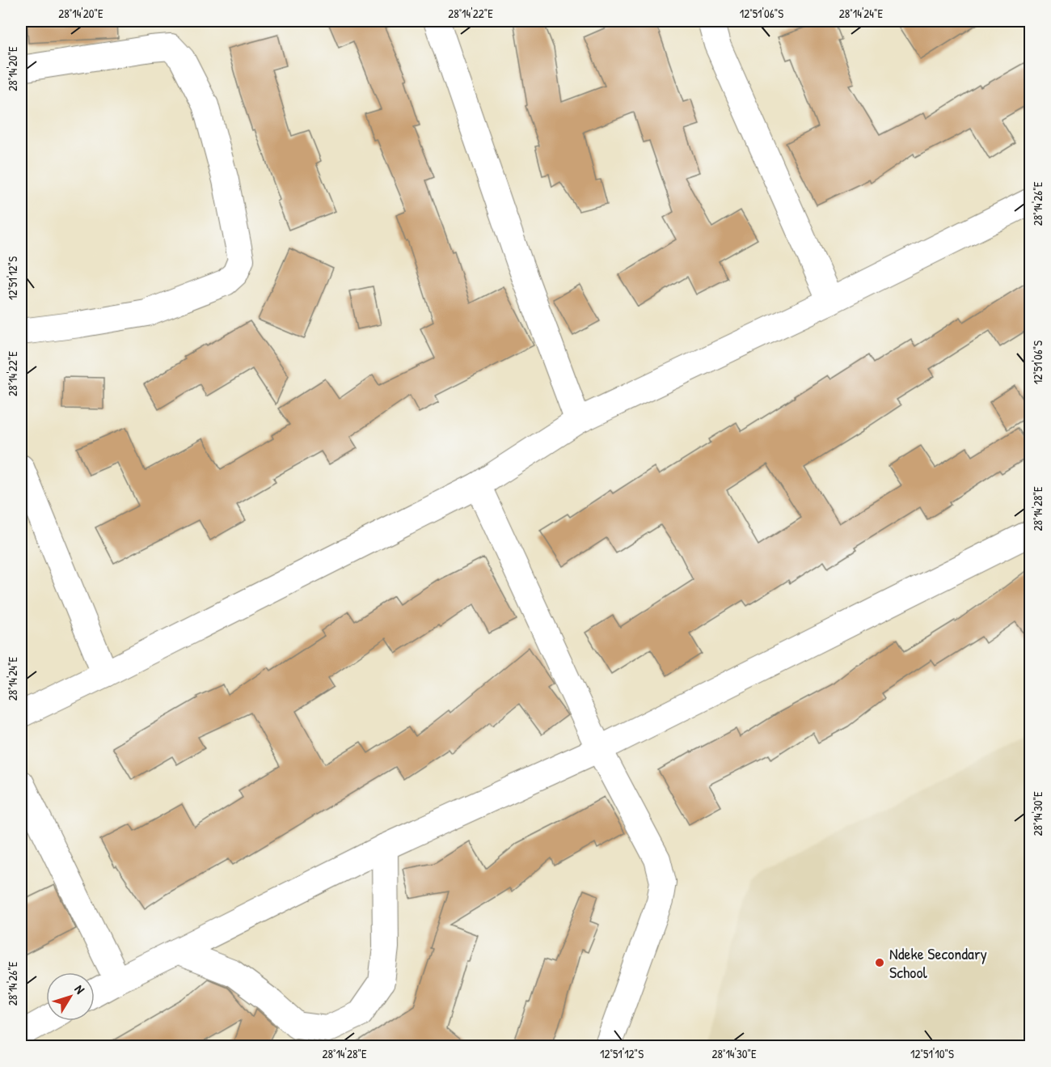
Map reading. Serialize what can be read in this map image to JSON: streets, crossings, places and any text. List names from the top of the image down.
{
  "places": ["Ndeke Secondary School"],
  "north": "top right",
  "coordinates": [
    "28°14'20\"E",
    "28°14'22\"E",
    "12°51'06\"S",
    "28°14'24\"E",
    "28°14'26\"E",
    "12°51'12\"S",
    "28°14'28\"E",
    "28°14'30\"E",
    "12°51'10\"S"
  ]
}
